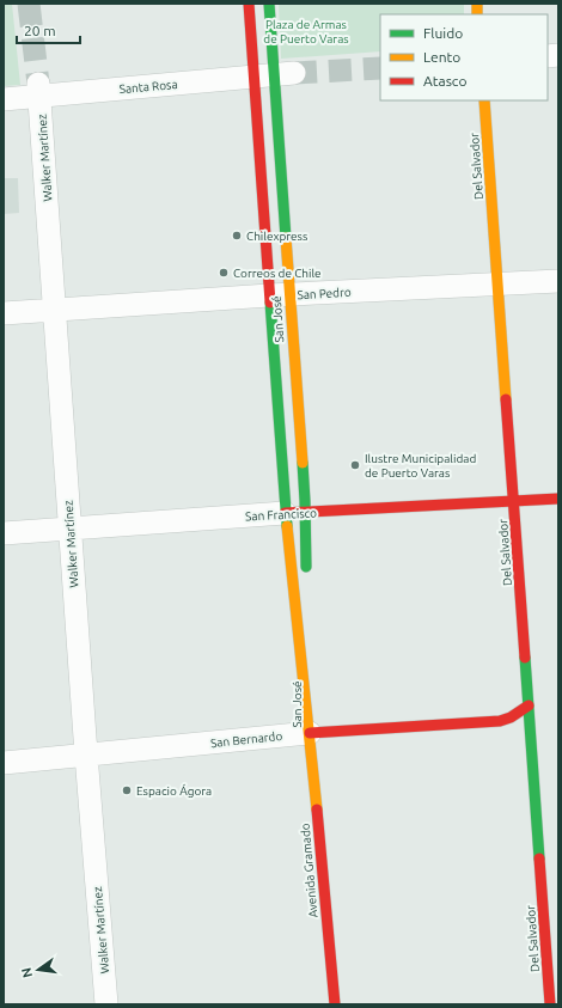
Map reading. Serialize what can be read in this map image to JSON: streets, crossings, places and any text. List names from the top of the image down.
{
  "streets": {
    "main road": [
      "Del Salvador",
      "San José",
      "San Francisco",
      "San Bernardo",
      "Avenida Gramado"
    ],
    "street": ["Santa Rosa", "Walker Martínez", "San Pedro"]
  },
  "crossings": [
    ["Santa Rosa", "Walker Martínez"],
    ["Santa Rosa", "San José"],
    ["Walker Martínez", "San Pedro"],
    ["Walker Martínez", "San Francisco"],
    ["Walker Martínez", "San Bernardo"],
    ["Del Salvador", "San Pedro"],
    ["Del Salvador", "San Francisco"],
    ["Del Salvador", "San Bernardo"],
    ["San Pedro", "San José"],
    ["San José", "San Francisco"],
    ["San José", "San Bernardo"],
    ["San José", "Avenida Gramado"],
    ["San Bernardo", "Avenida Gramado"]
  ],
  "parks": ["Plaza de Armas de Puerto Varas"],
  "places": [
    "Chilexpress",
    "Correos de Chile",
    "Ilustre Municipalidad de Puerto Varas",
    "Espacio Ágora"
  ],
  "legend": ["Fluido", "Lento", "Atasco"],
  "scale_bar": "20 m",
  "north": "left"
}
